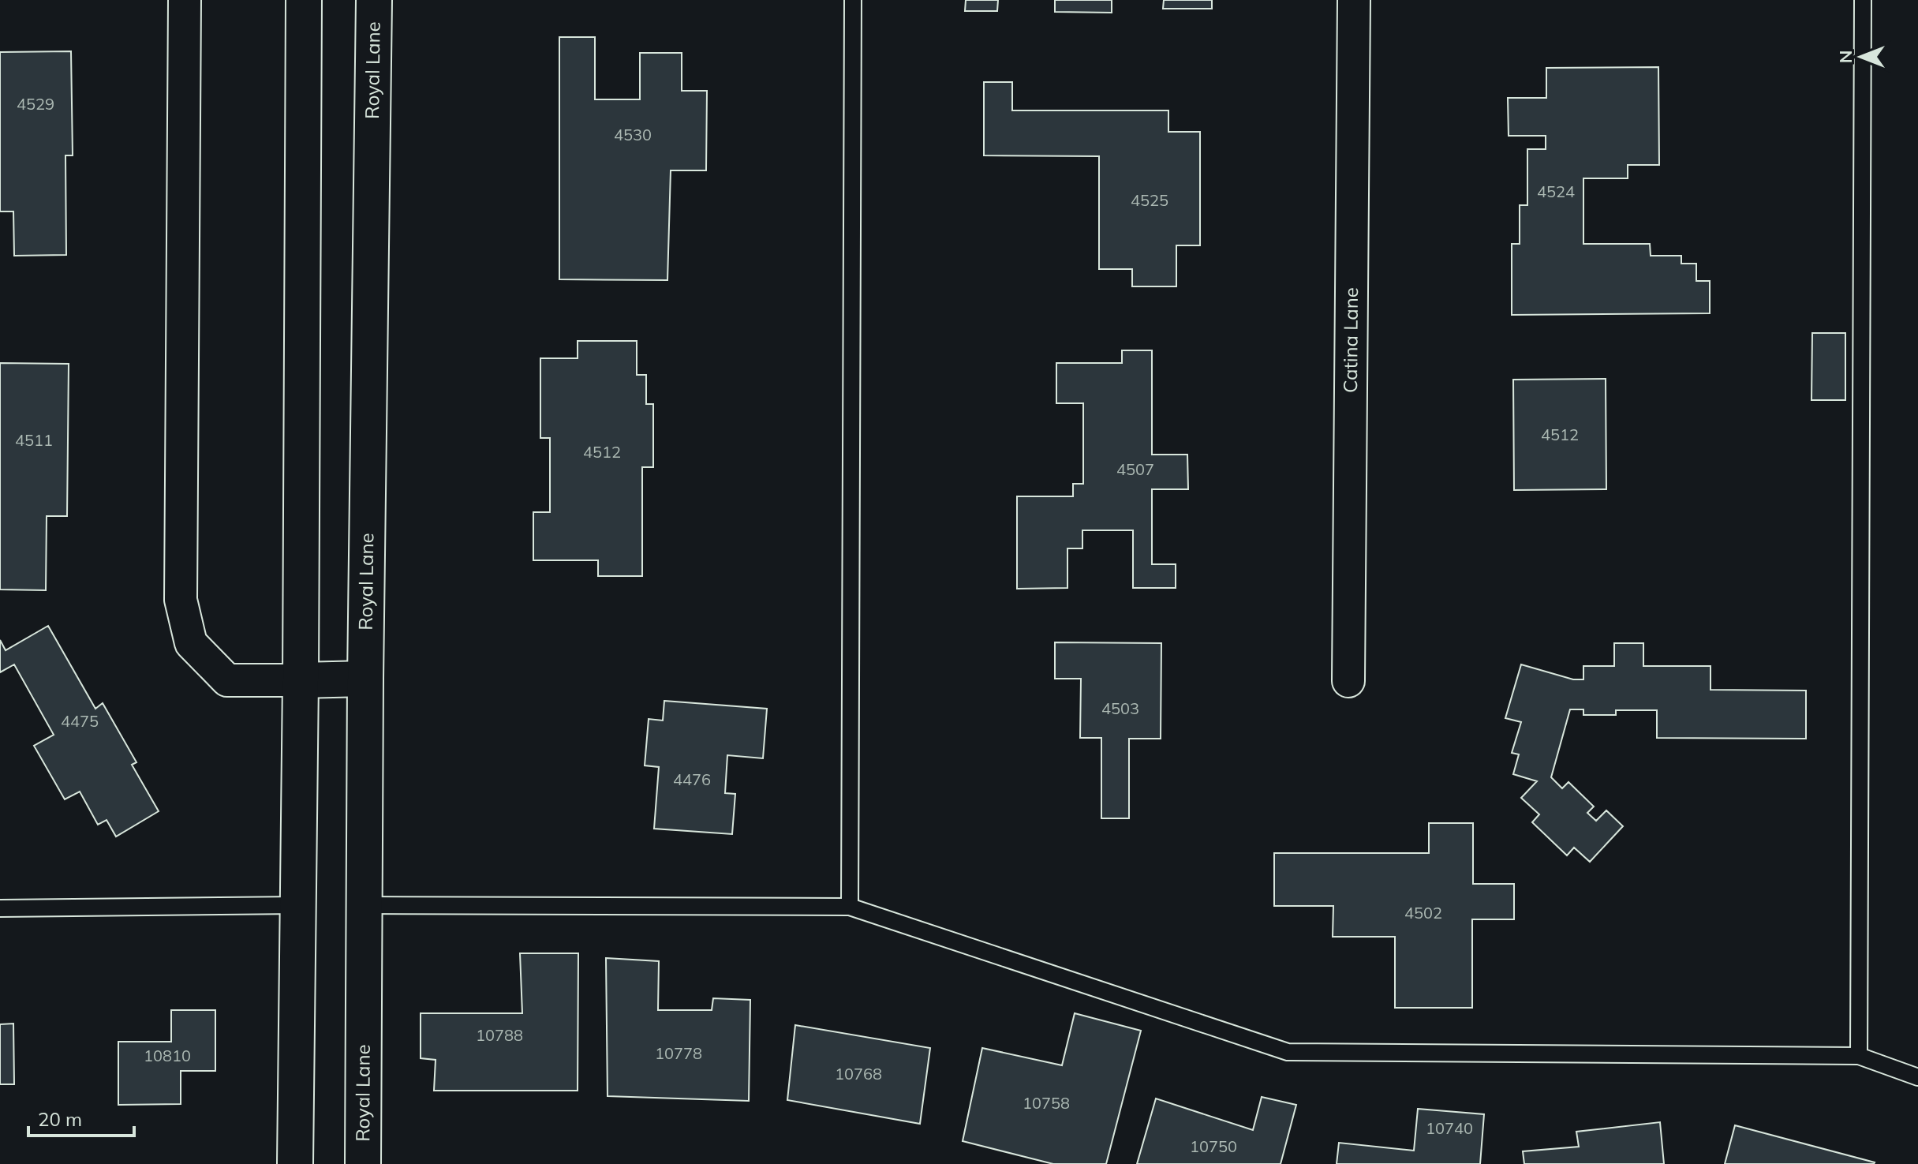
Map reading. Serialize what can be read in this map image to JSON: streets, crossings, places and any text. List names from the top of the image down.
{
  "streets": {
    "main road": ["Royal Lane"],
    "street": ["Catina Lane"]
  },
  "house_numbers": [
    "4529",
    "4530",
    "4524",
    "4525",
    "4512",
    "4511",
    "4512",
    "4507",
    "4503",
    "4475",
    "4476",
    "4502",
    "10788",
    "10778",
    "10810",
    "10768",
    "10758",
    "10740",
    "10750"
  ],
  "scale_bar": "20 m",
  "north": "left"
}
